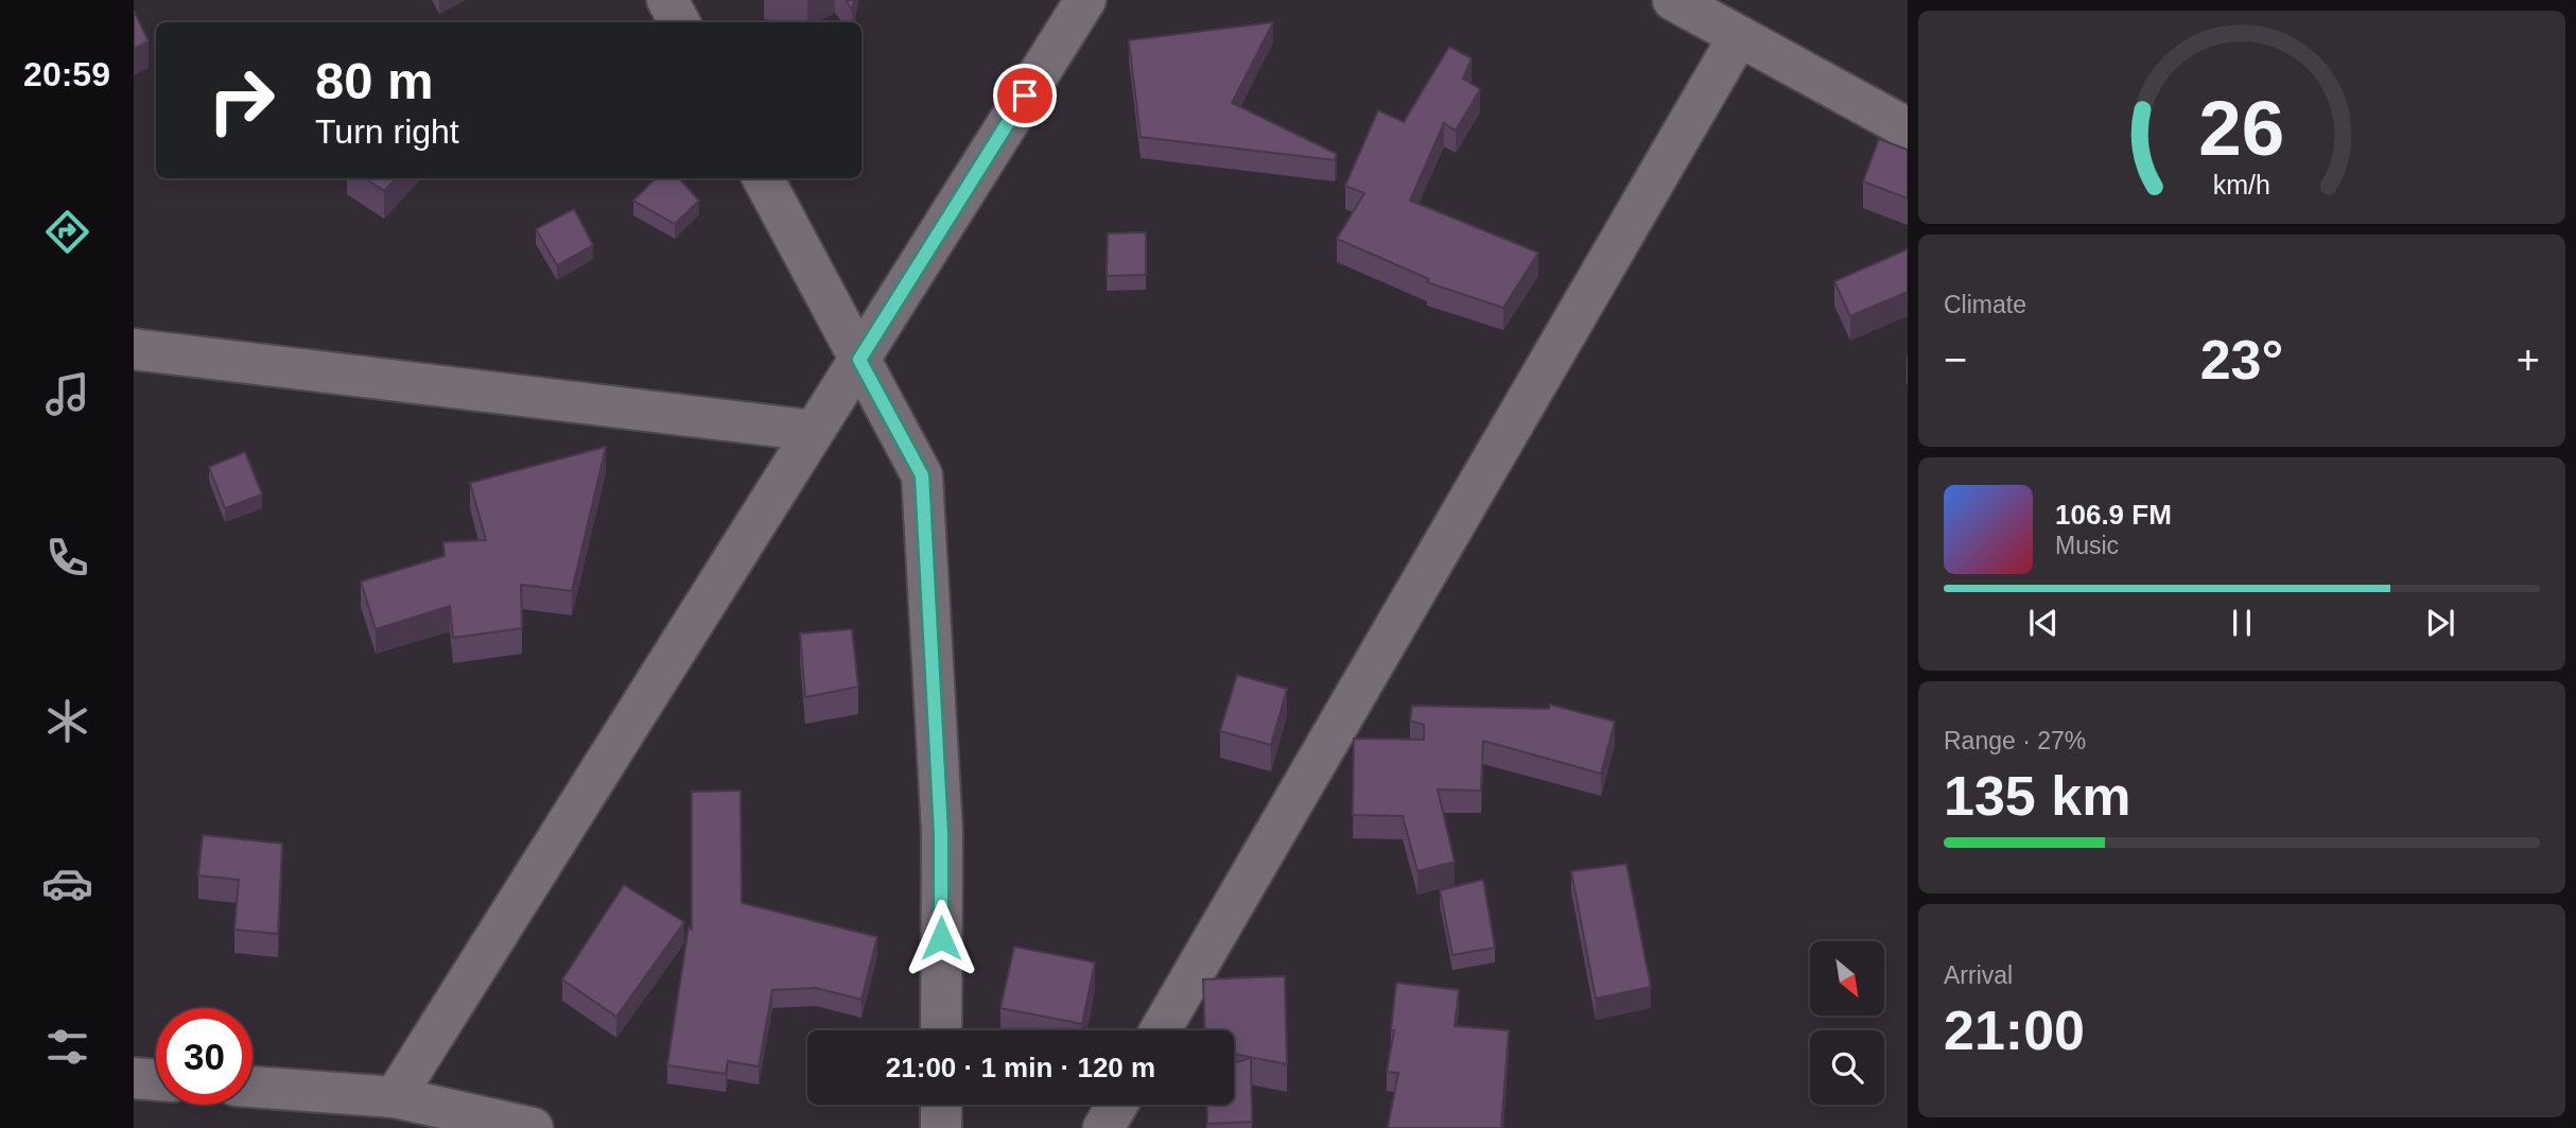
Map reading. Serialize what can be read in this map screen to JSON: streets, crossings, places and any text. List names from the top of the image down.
{
  "north": "bottom right",
  "page": {
    "tabs": "20:59",
    "turn": ["80 m", "Turn right"],
    "tile": [
      "Climate",
      ["Range · 27%", "135 km"],
      ["Arrival", "21:00"]
    ],
    "heat": ["−", "23°", "+"],
    "song": ["106.9 FM", "Music"],
    "limit": "30",
    "trip": "21:00 · 1 min · 120 m",
    "gauge": ["26", "km/h"]
  }
}
